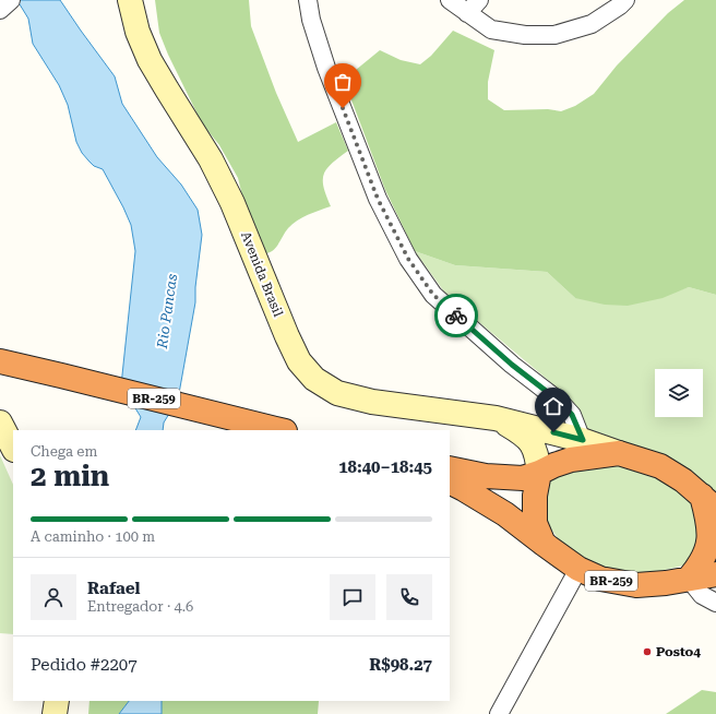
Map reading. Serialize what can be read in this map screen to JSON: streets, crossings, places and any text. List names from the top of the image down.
{
  "streets": {
    "highway": ["BR-259"],
    "main road": ["Avenida Brasil"]
  },
  "water": ["Rio Pancas"],
  "places": ["Posto4"],
  "page": {
    "heading": ["2 min", "Chega em", "18:40–18:45"],
    "panel": [
      "Rafael",
      "Entregador · 4.6",
      "Pedido #2207",
      "R$98.27"
    ],
    "bar": "A caminho · 100 m"
  }
}
